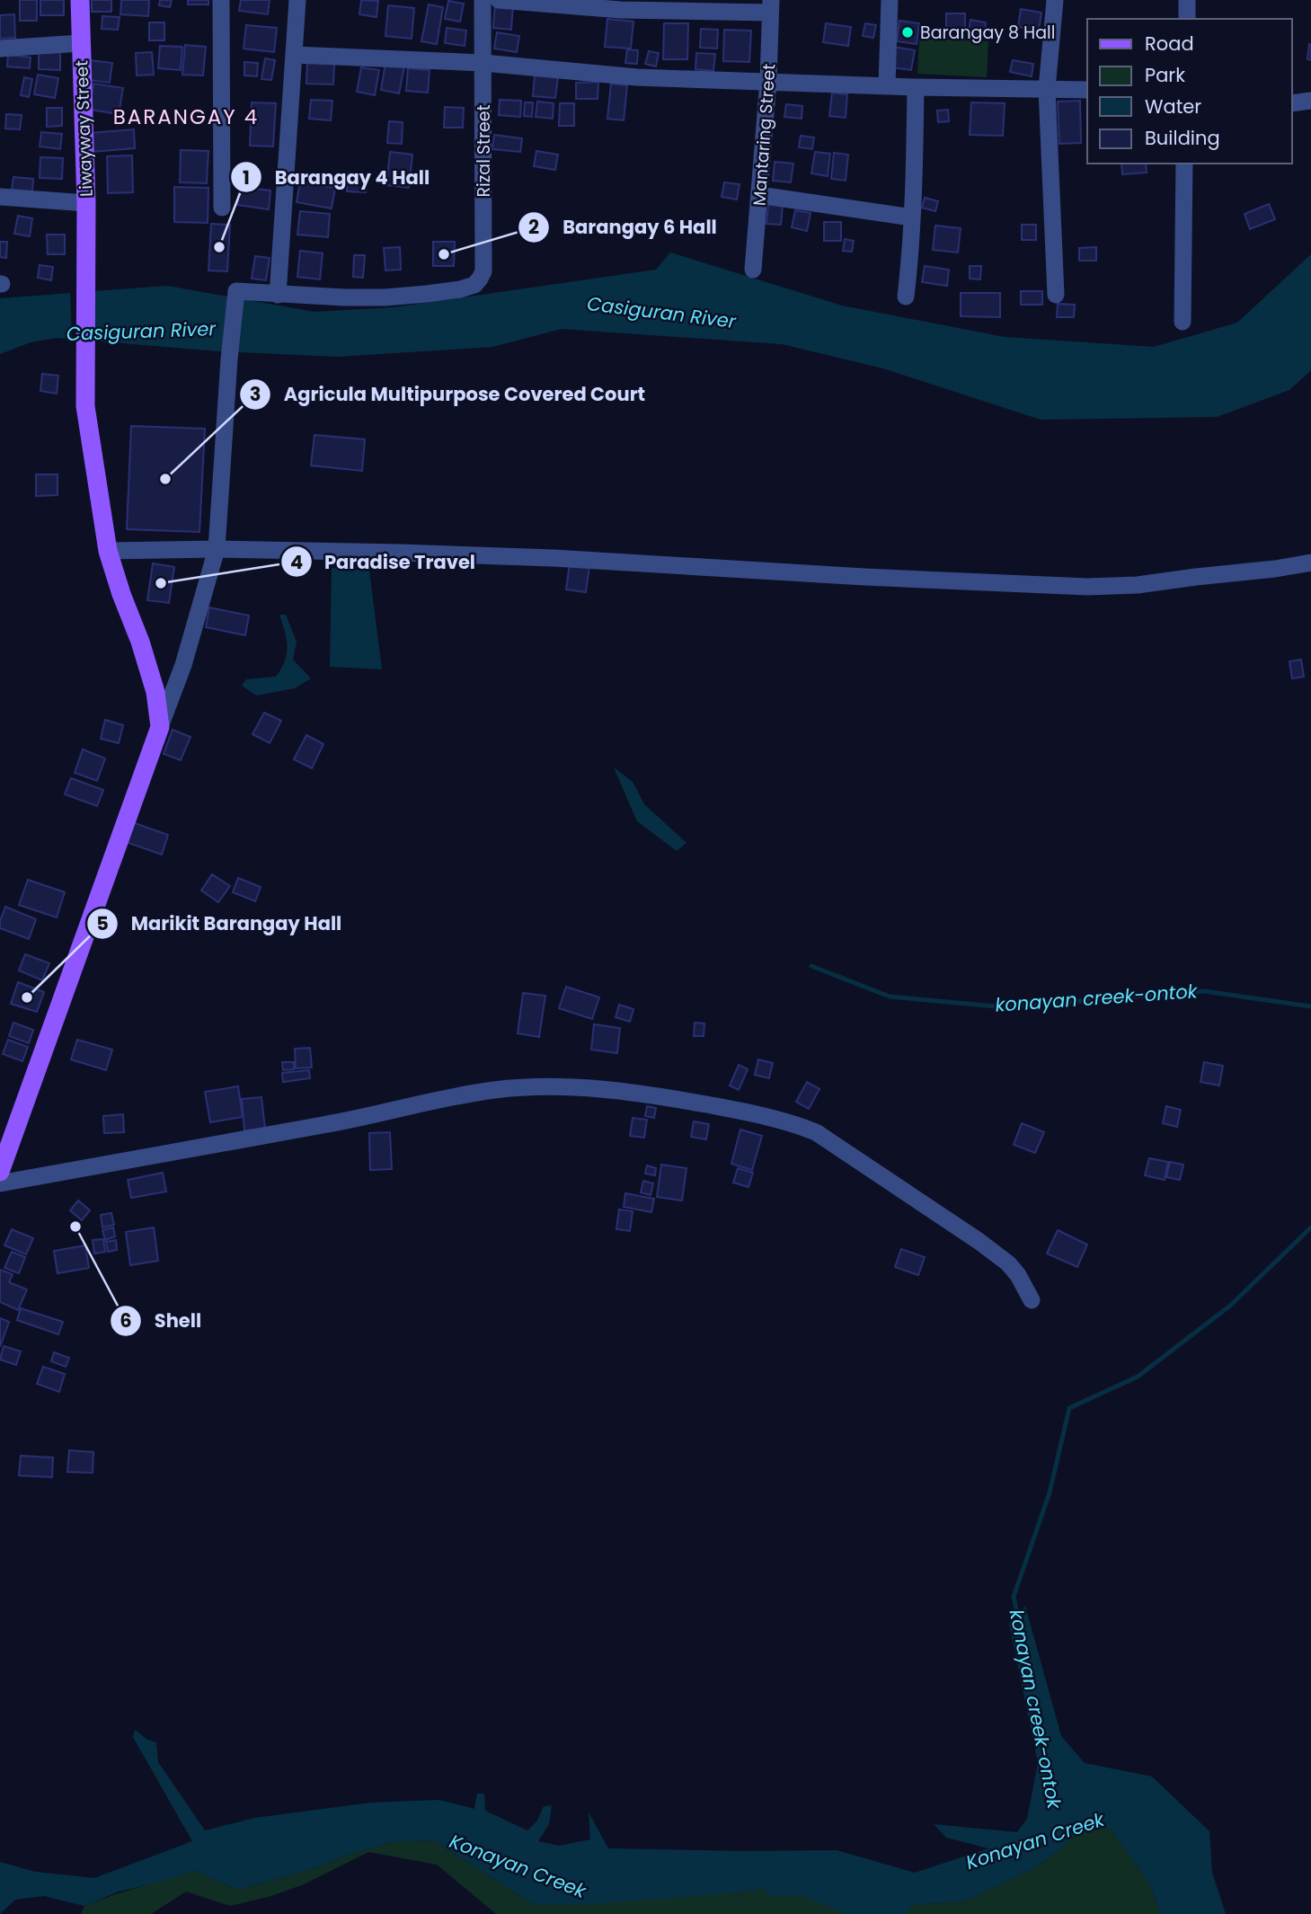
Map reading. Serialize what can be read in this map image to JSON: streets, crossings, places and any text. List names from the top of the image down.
{
  "streets": {
    "main road": ["Liwayway Street"],
    "street": ["Mantaring Street", "Rizal Street"]
  },
  "districts": ["BARANGAY 4"],
  "water": ["Casiguran River", "konayan creek-ontok", "Konayan Creek"],
  "places": [
    "Barangay 8 Hall",
    "Barangay 4 Hall",
    "Barangay 6 Hall",
    "Agricula Multipurpose Covered Court",
    "Paradise Travel",
    "Marikit Barangay Hall",
    "Shell"
  ],
  "legend": [
    "Road",
    "Park",
    "Water",
    "Building"
  ]
}
